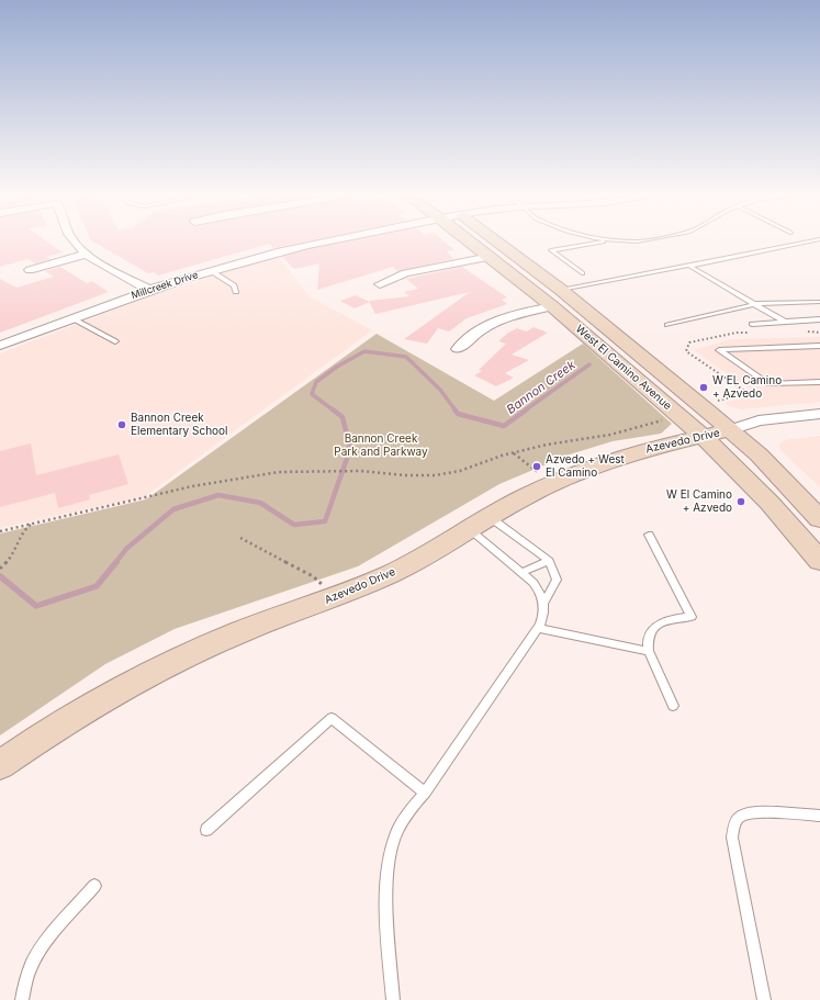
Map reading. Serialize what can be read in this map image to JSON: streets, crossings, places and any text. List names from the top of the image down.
{
  "streets": {
    "main road": ["West El Camino Avenue", "Azevedo Drive"],
    "street": ["Millcreek Drive"]
  },
  "crossings": [
    ["West El Camino Avenue", "Azevedo Drive"]
  ],
  "water": ["Bannon Creek"],
  "parks": ["Bannon Creek Park and Parkway"],
  "places": [
    "W EL Camino + Azvedo",
    "Bannon Creek Elementary School",
    "Azvedo + West El Camino",
    "W El Camino + Azvedo"
  ]
}
